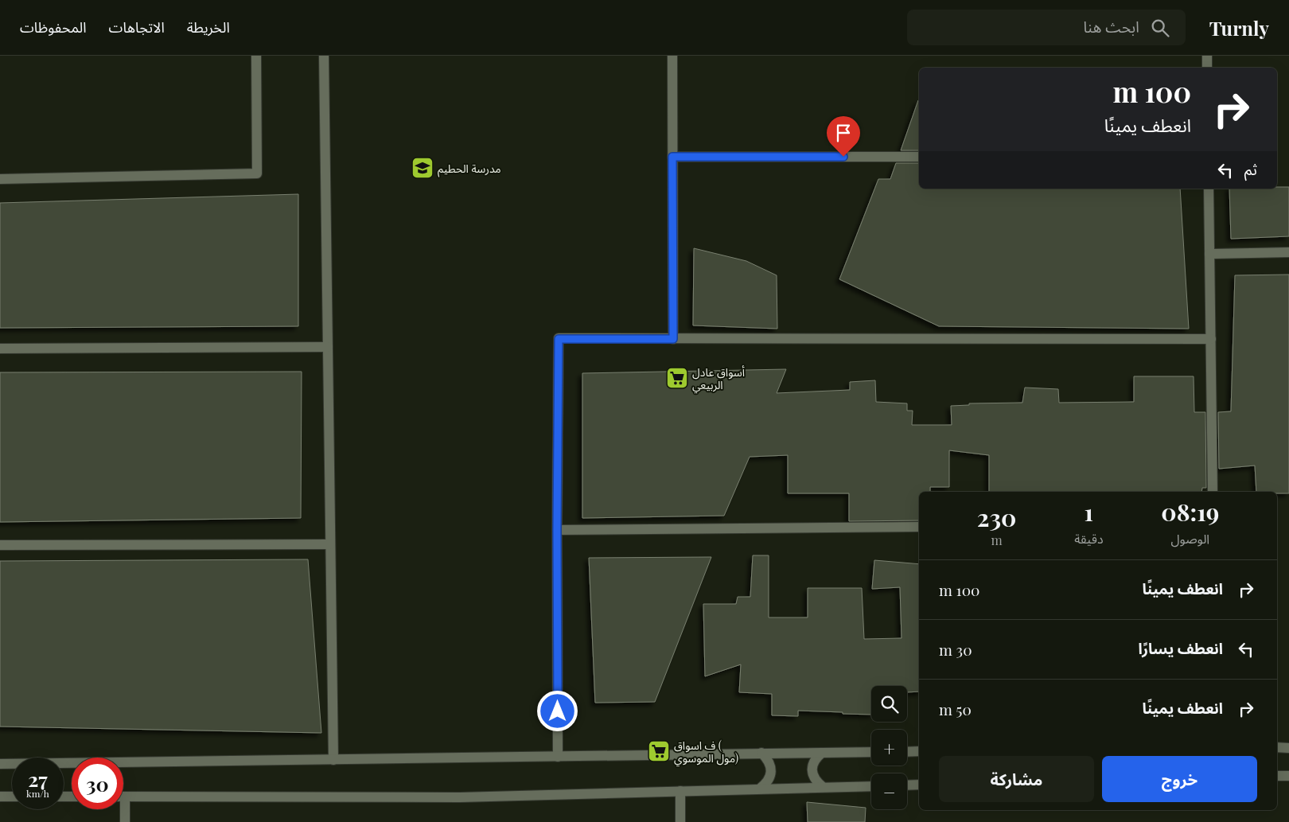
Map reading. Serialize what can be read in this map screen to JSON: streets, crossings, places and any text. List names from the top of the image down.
{
  "places": {
    "school or university": ["مدرسة الحطيم"],
    "supermarket": ["أسواق عادل الربيعي", "ف اسواق ( مول الموسوي)"]
  },
  "page": {
    "header": "Turnly",
    "search": "ابحث هنا",
    "nav": ["الخريطة", "الاتجاهات", "المحفوظات"],
    "turn": ["100 m", "انعطف يمينًا"],
    "then": "ثم",
    "eta": [
      "08:19",
      "الوصول",
      "1",
      "دقيقة",
      "230",
      "m"
    ],
    "list": [
      {
        "name": "انعطف يمينًا",
        "value": "100 m"
      },
      {
        "name": "انعطف يسارًا",
        "value": "30 m"
      },
      {
        "name": "انعطف يمينًا",
        "value": "50 m"
      }
    ],
    "map_buttons": ["+", "−"],
    "buttons": ["خروج", "مشاركة"],
    "speed": "27 km/h",
    "limit": "30"
  }
}
